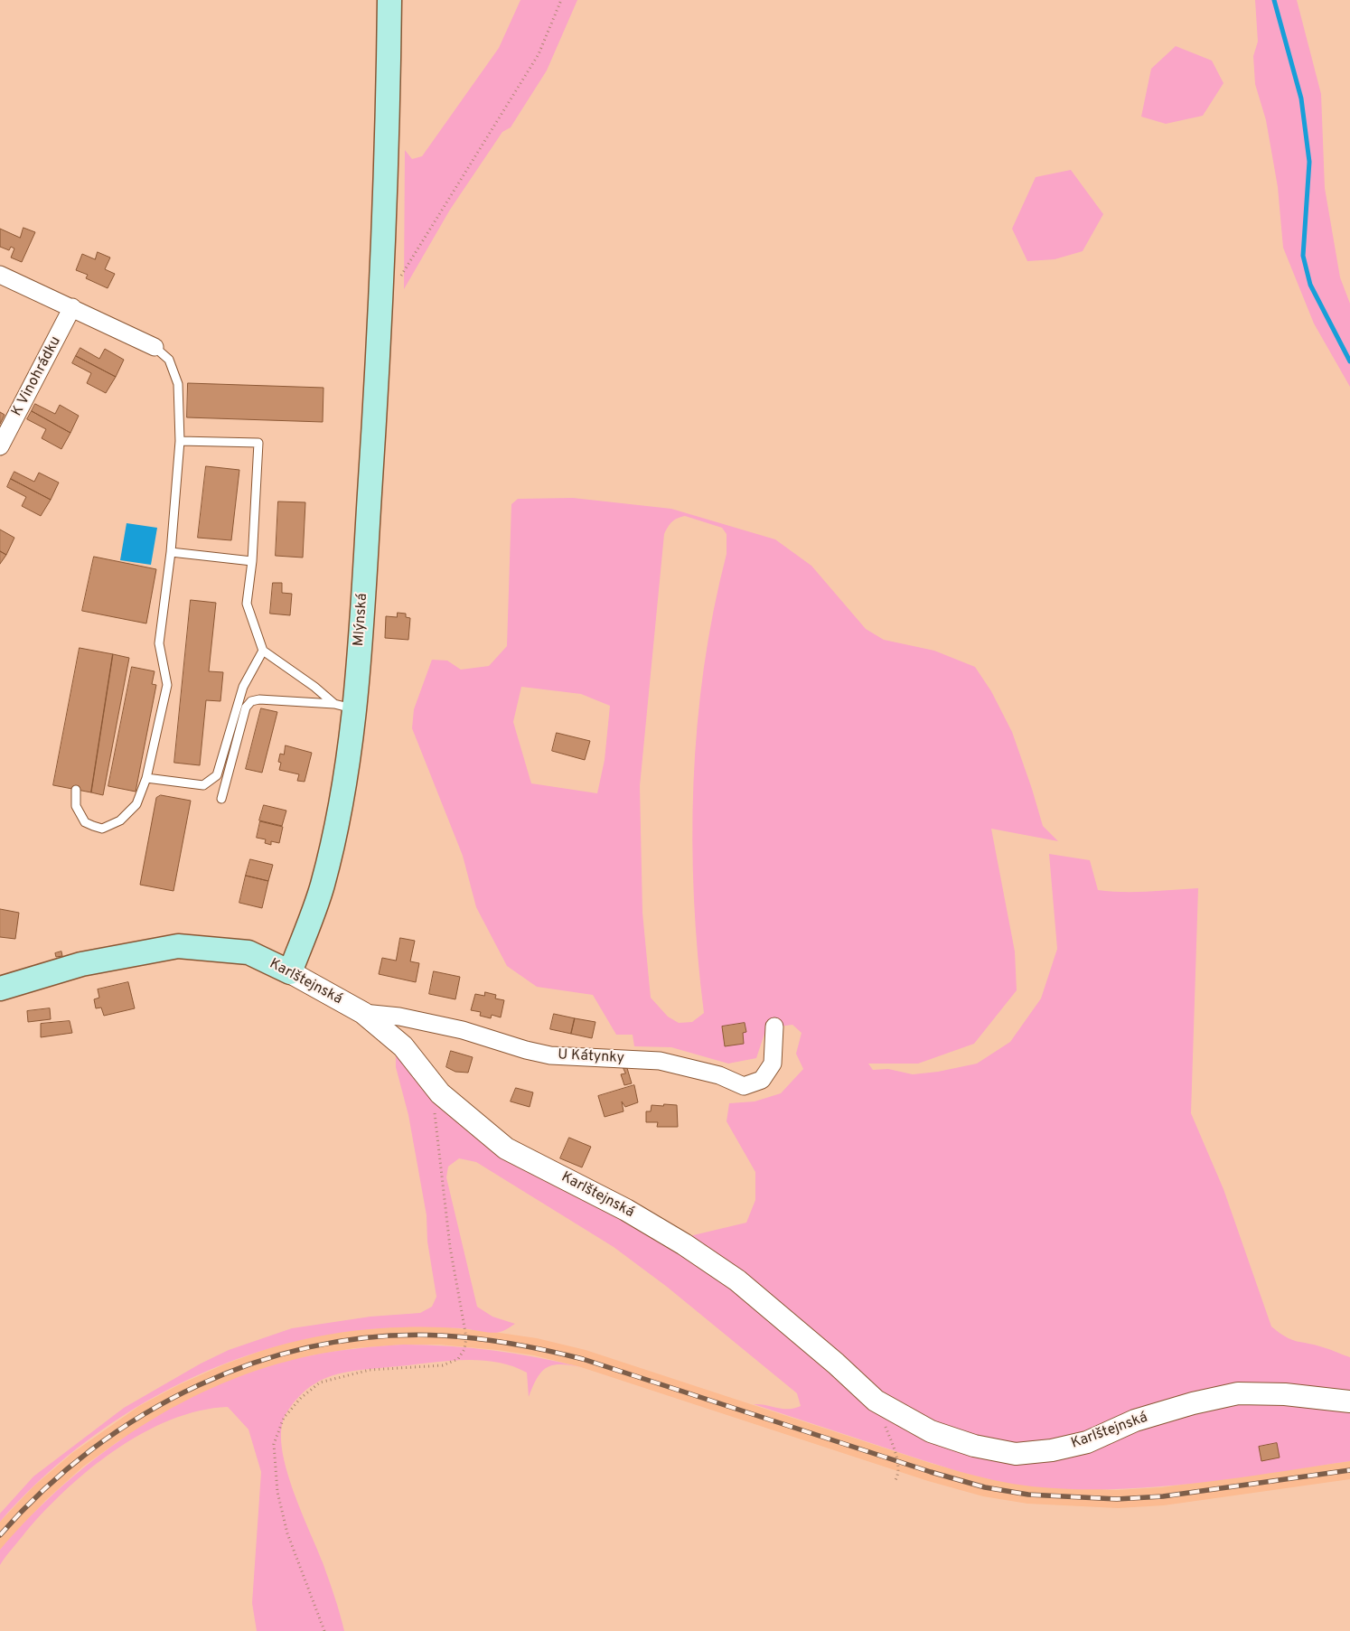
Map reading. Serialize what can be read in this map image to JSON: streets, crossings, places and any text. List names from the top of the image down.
{
  "streets": {
    "main road": ["Mlýnská", "Karlštejnská"],
    "street": ["K Vinohrádku", "U Kátynky"]
  },
  "crossings": [
    ["Mlýnská", "Karlštejnská"],
    ["Karlštejnská", "U Kátynky"]
  ]
}
